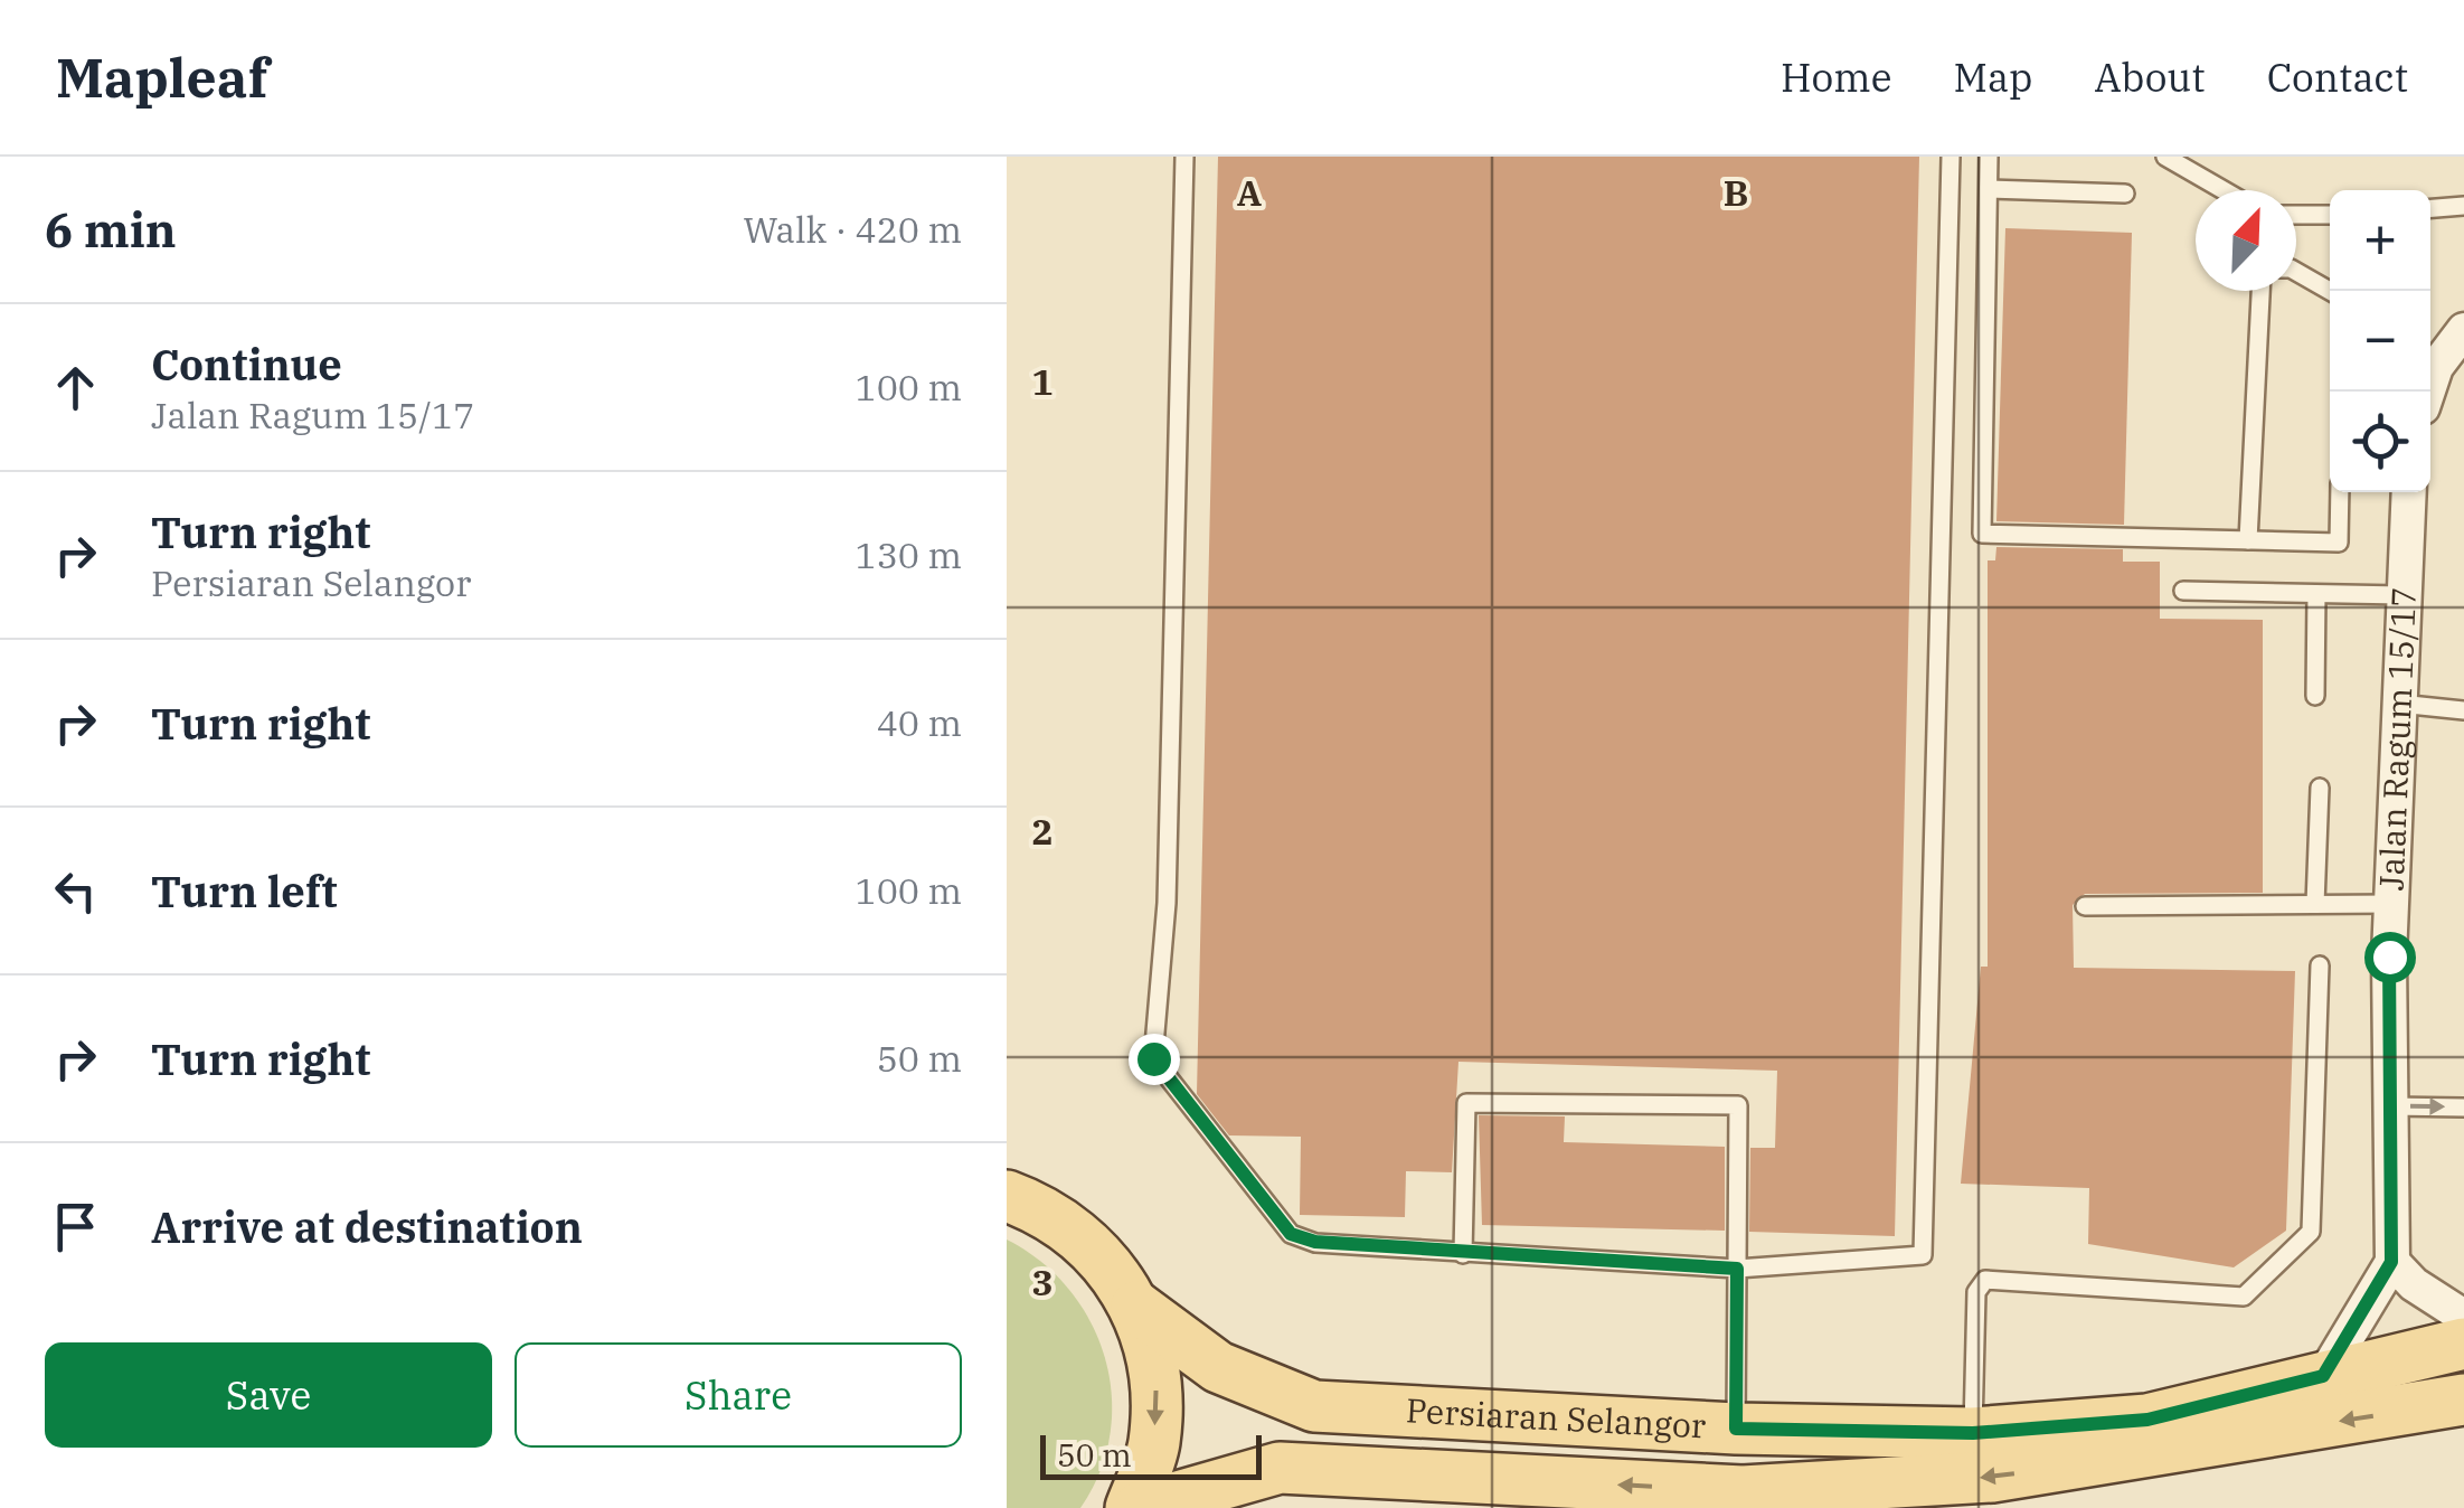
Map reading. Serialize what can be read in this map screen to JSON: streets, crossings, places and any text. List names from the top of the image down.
{
  "streets": {
    "main road": ["Persiaran Selangor"],
    "street": ["Jalan Ragum 15/17"]
  },
  "scale_bar": "50 m",
  "north": "top right",
  "page": {
    "header": "Mapleaf",
    "nav": [
      "Home",
      "Map",
      "About",
      "Contact"
    ],
    "heading": ["6 min", "Walk · 420 m"],
    "map_buttons": ["+", "−"],
    "list": [
      ["Continue", "Jalan Ragum 15/17", "100 m"],
      ["Turn right", "Persiaran Selangor", "130 m"],
      ["Turn right", "40 m"],
      ["Turn left", "100 m"],
      ["Turn right", "50 m"],
      "Arrive at destination"
    ],
    "buttons": ["Save", "Share"],
    "scale": "50 m"
  },
  "grid": {
    "columns": ["A", "B"],
    "rows": ["1", "2", "3"]
  }
}
